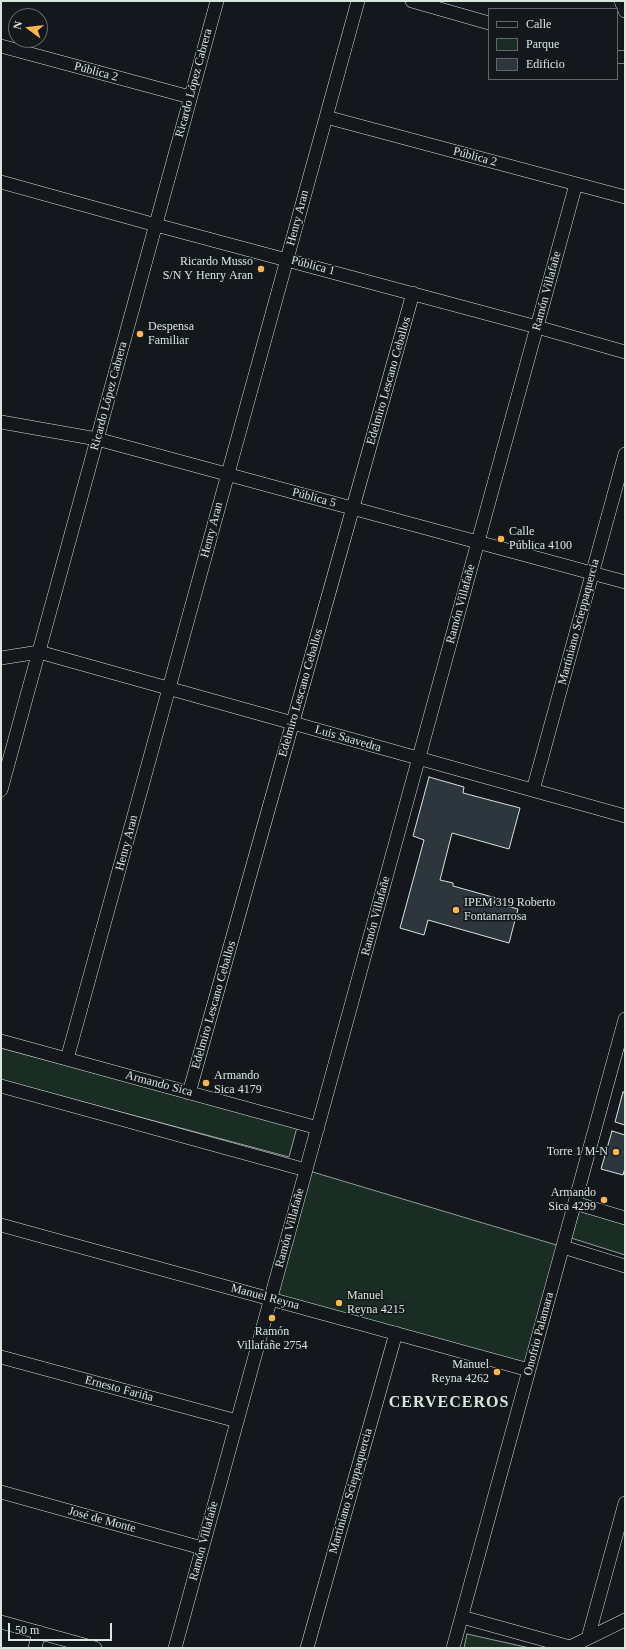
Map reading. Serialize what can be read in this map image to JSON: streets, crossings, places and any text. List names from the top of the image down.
{
  "streets": {
    "street": [
      "Pública 2",
      "Ricardo López Cabrera",
      "Henry Aran",
      "Pública 1",
      "Ramón Villafañe",
      "Edelmiro Lescano Ceballos",
      "Pública 5",
      "Martíniano Scieppaquercia",
      "Luis Saavedra",
      "Armando Sica",
      "Manuel Reyna",
      "Onofrio Palamara",
      "Ernesto Fariña",
      "José de Monte"
    ]
  },
  "crossings": [
    ["Pública 2", "Ricardo López Cabrera"],
    ["Pública 2", "Henry Aran"],
    ["Pública 2", "Ramón Villafañe"],
    ["Ricardo López Cabrera", "Pública 1"],
    ["Ricardo López Cabrera", "Pública 5"],
    ["Ricardo López Cabrera", "Luis Saavedra"],
    ["Henry Aran", "Pública 1"],
    ["Henry Aran", "Pública 5"],
    ["Henry Aran", "Luis Saavedra"],
    ["Henry Aran", "Armando Sica"],
    ["Pública 1", "Ramón Villafañe"],
    ["Pública 1", "Edelmiro Lescano Ceballos"],
    ["Ramón Villafañe", "Pública 5"],
    ["Ramón Villafañe", "Luis Saavedra"],
    ["Ramón Villafañe", "Armando Sica"],
    ["Ramón Villafañe", "Manuel Reyna"],
    ["Ramón Villafañe", "Ernesto Fariña"],
    ["Ramón Villafañe", "José de Monte"],
    ["Edelmiro Lescano Ceballos", "Pública 5"],
    ["Edelmiro Lescano Ceballos", "Luis Saavedra"],
    ["Edelmiro Lescano Ceballos", "Armando Sica"],
    ["Pública 5", "Martíniano Scieppaquercia"],
    ["Martíniano Scieppaquercia", "Luis Saavedra"],
    ["Martíniano Scieppaquercia", "Manuel Reyna"],
    ["Manuel Reyna", "Onofrio Palamara"]
  ],
  "districts": ["CERVECEROS"],
  "places": [
    "Ricardo Musso S/N Y Henry Aran",
    "Despensa Familiar",
    "Calle Pública 4100",
    "IPEM 319 Roberto Fontanarrosa",
    "Armando Sica 4179",
    "Torre 1 M-N",
    "Armando Sica 4299",
    "Manuel Reyna 4215",
    "Ramón Villafañe 2754",
    "Manuel Reyna 4262"
  ],
  "legend": ["Calle", "Parque", "Edificio"],
  "scale_bar": "50 m",
  "north": "left"
}
